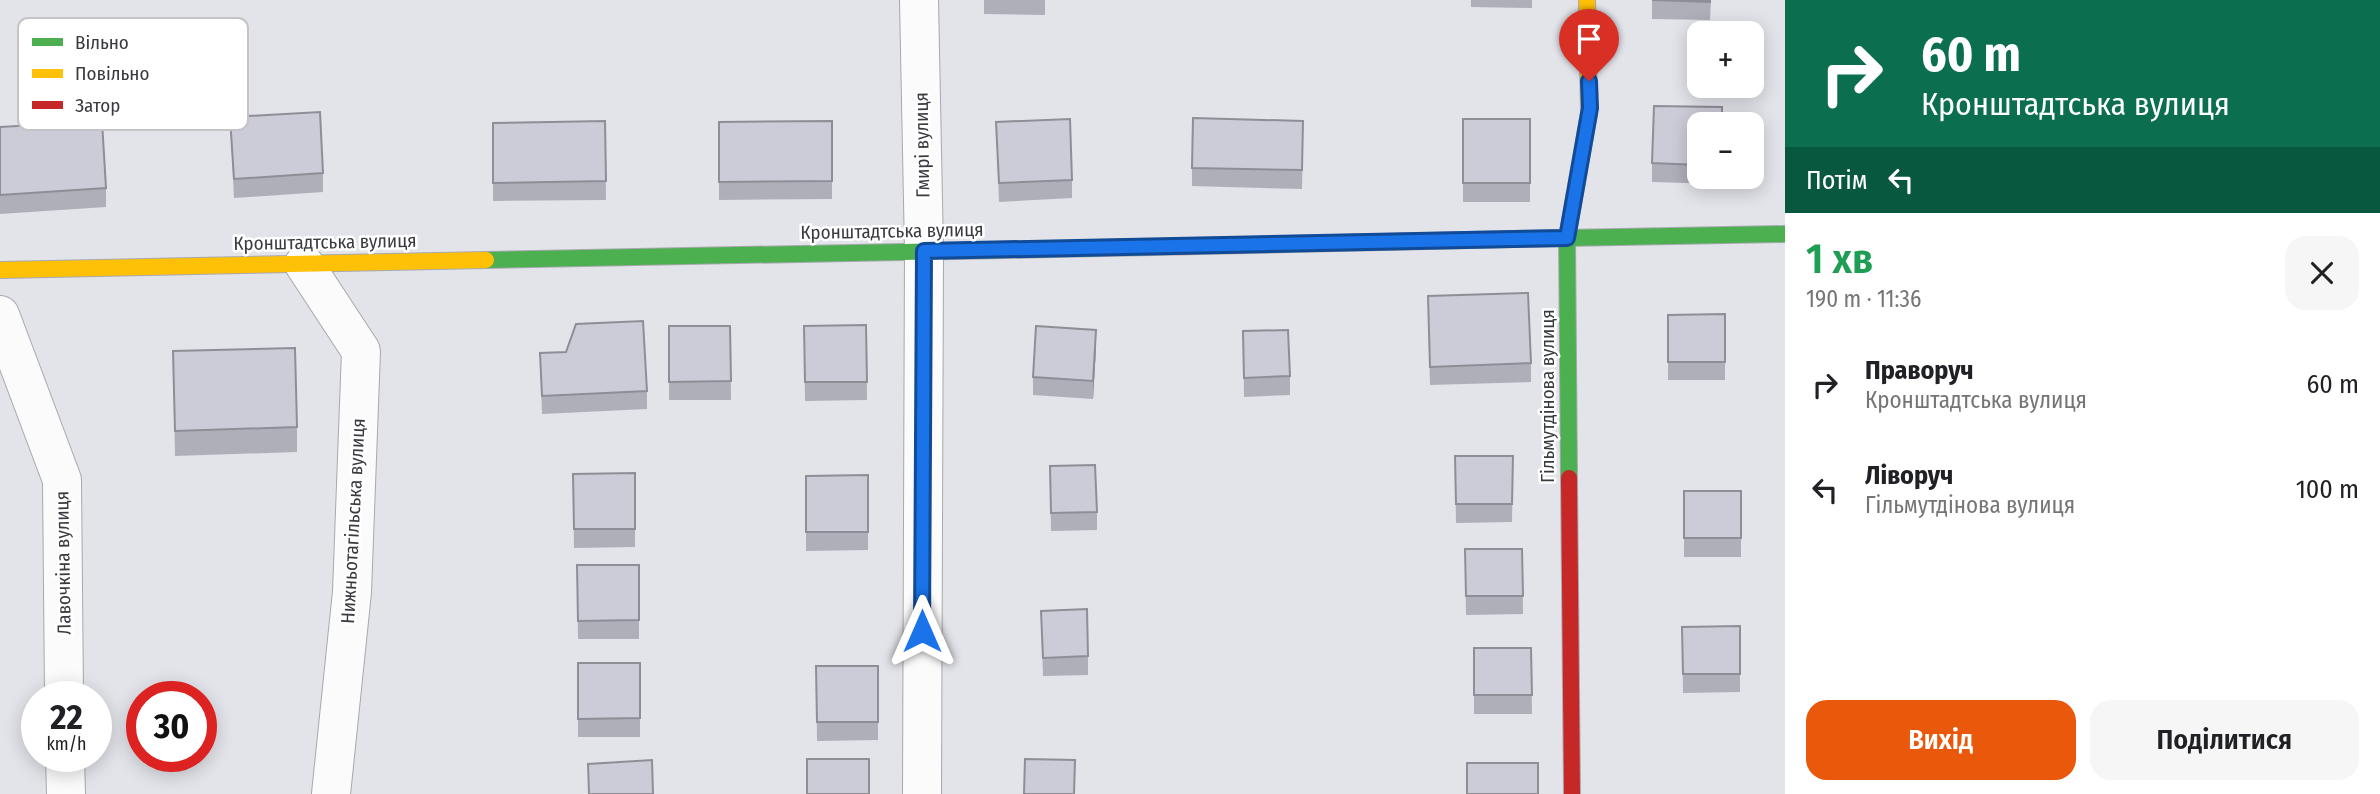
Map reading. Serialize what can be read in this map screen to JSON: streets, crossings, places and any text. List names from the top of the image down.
{
  "streets": {
    "street": [
      "Гмирі вулиця",
      "Кронштадтська вулиця",
      "Гільмутдінова вулиця",
      "Нижньотагільська вулиця",
      "Лавочкіна вулиця"
    ]
  },
  "crossings": [
    ["Гмирі вулиця", "Кронштадтська вулиця"],
    ["Кронштадтська вулиця", "Гільмутдінова вулиця"],
    ["Кронштадтська вулиця", "Нижньотагільська вулиця"]
  ],
  "legend": ["Вільно", "Повільно", "Затор"],
  "page": {
    "turn": ["60 m", "Кронштадтська вулиця"],
    "map_buttons": ["+", "−"],
    "then": "Потім",
    "heading": ["1 хв", "190 m · 11:36"],
    "list": [
      {
        "name": "Праворуч",
        "note": "Кронштадтська вулиця",
        "value": "60 m"
      },
      {
        "name": "Ліворуч",
        "note": "Гільмутдінова вулиця",
        "value": "100 m"
      }
    ],
    "speed": "22 km/h",
    "limit": "30",
    "buttons": ["Вихід", "Поділитися"]
  }
}
